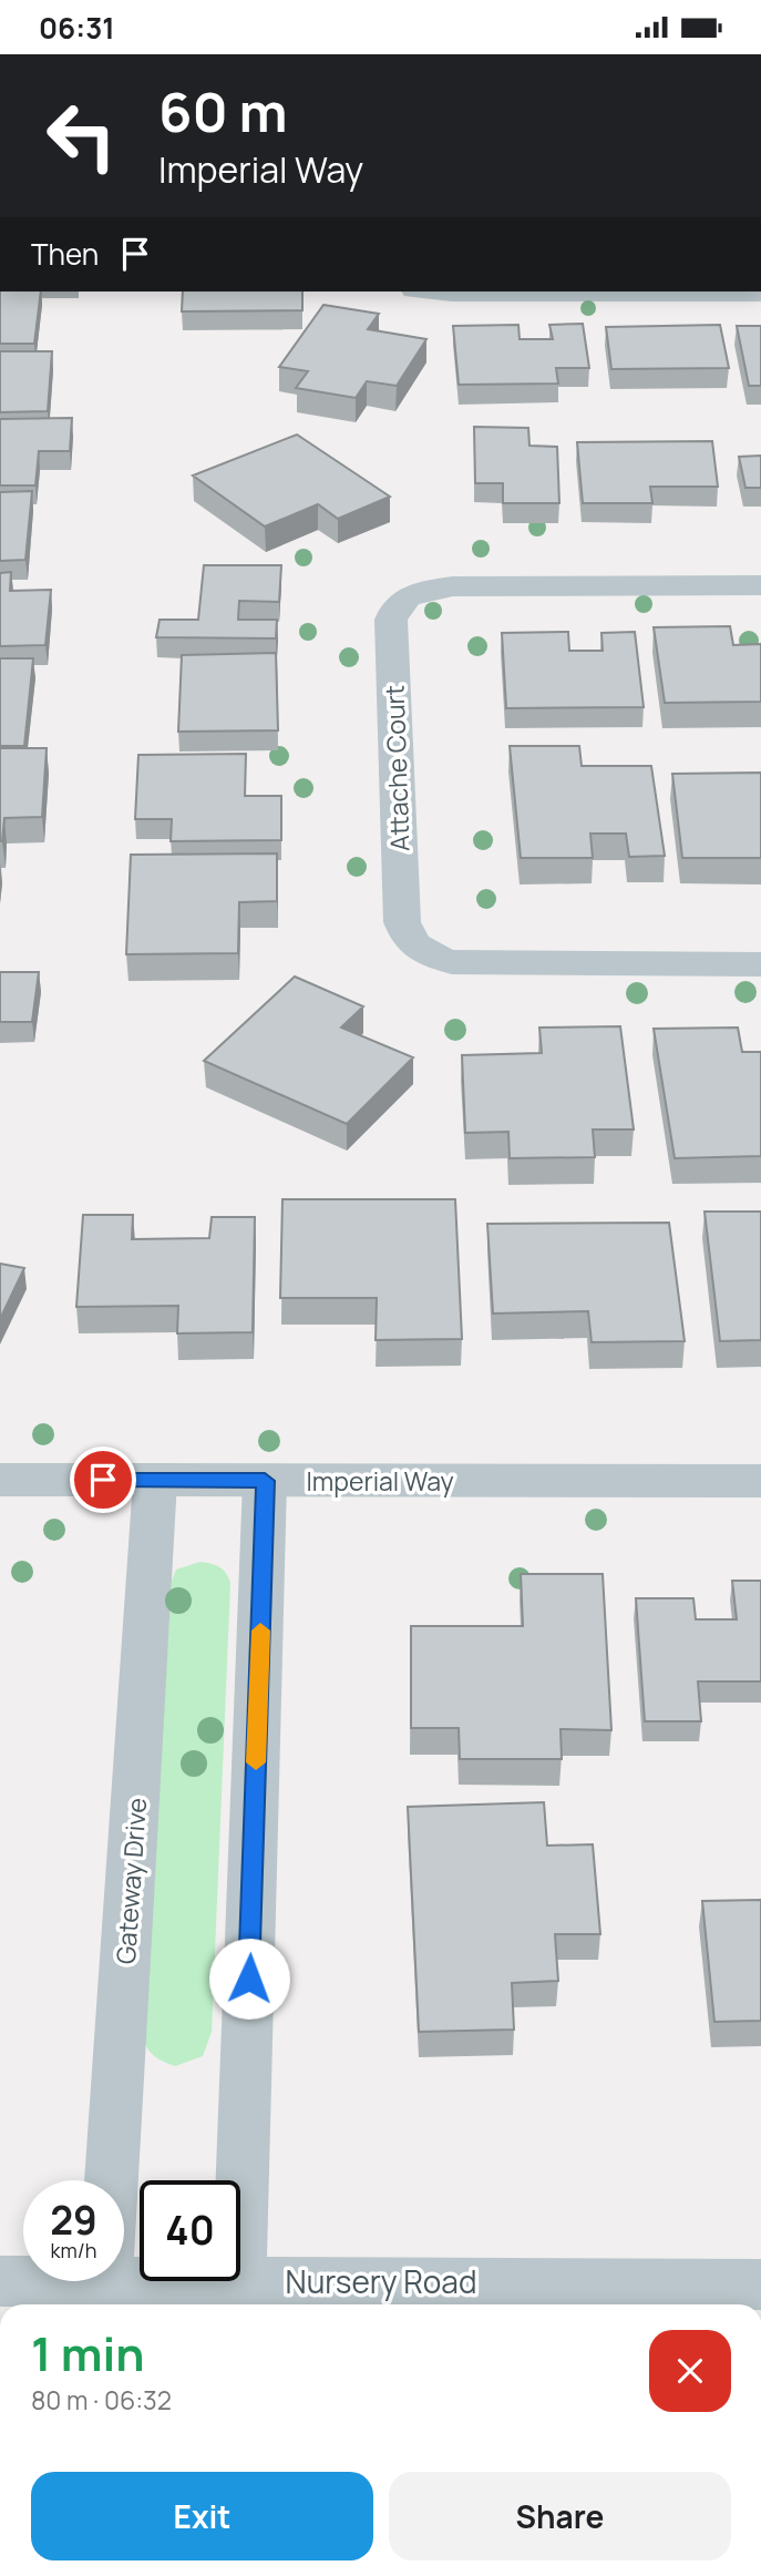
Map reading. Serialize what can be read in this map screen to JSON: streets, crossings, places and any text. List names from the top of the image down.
{
  "streets": {
    "street": [
      "Attache Court",
      "Imperial Way",
      "Gateway Drive",
      "Nursery Road"
    ]
  },
  "crossings": [
    ["Imperial Way", "Gateway Drive"]
  ],
  "page": {
    "status": "06:31",
    "turn": ["60 m", "Imperial Way"],
    "then": "Then",
    "speed": "29 km/h",
    "limit": "40",
    "heading": ["1 min", "80 m · 06:32"],
    "buttons": ["Exit", "Share"]
  }
}
